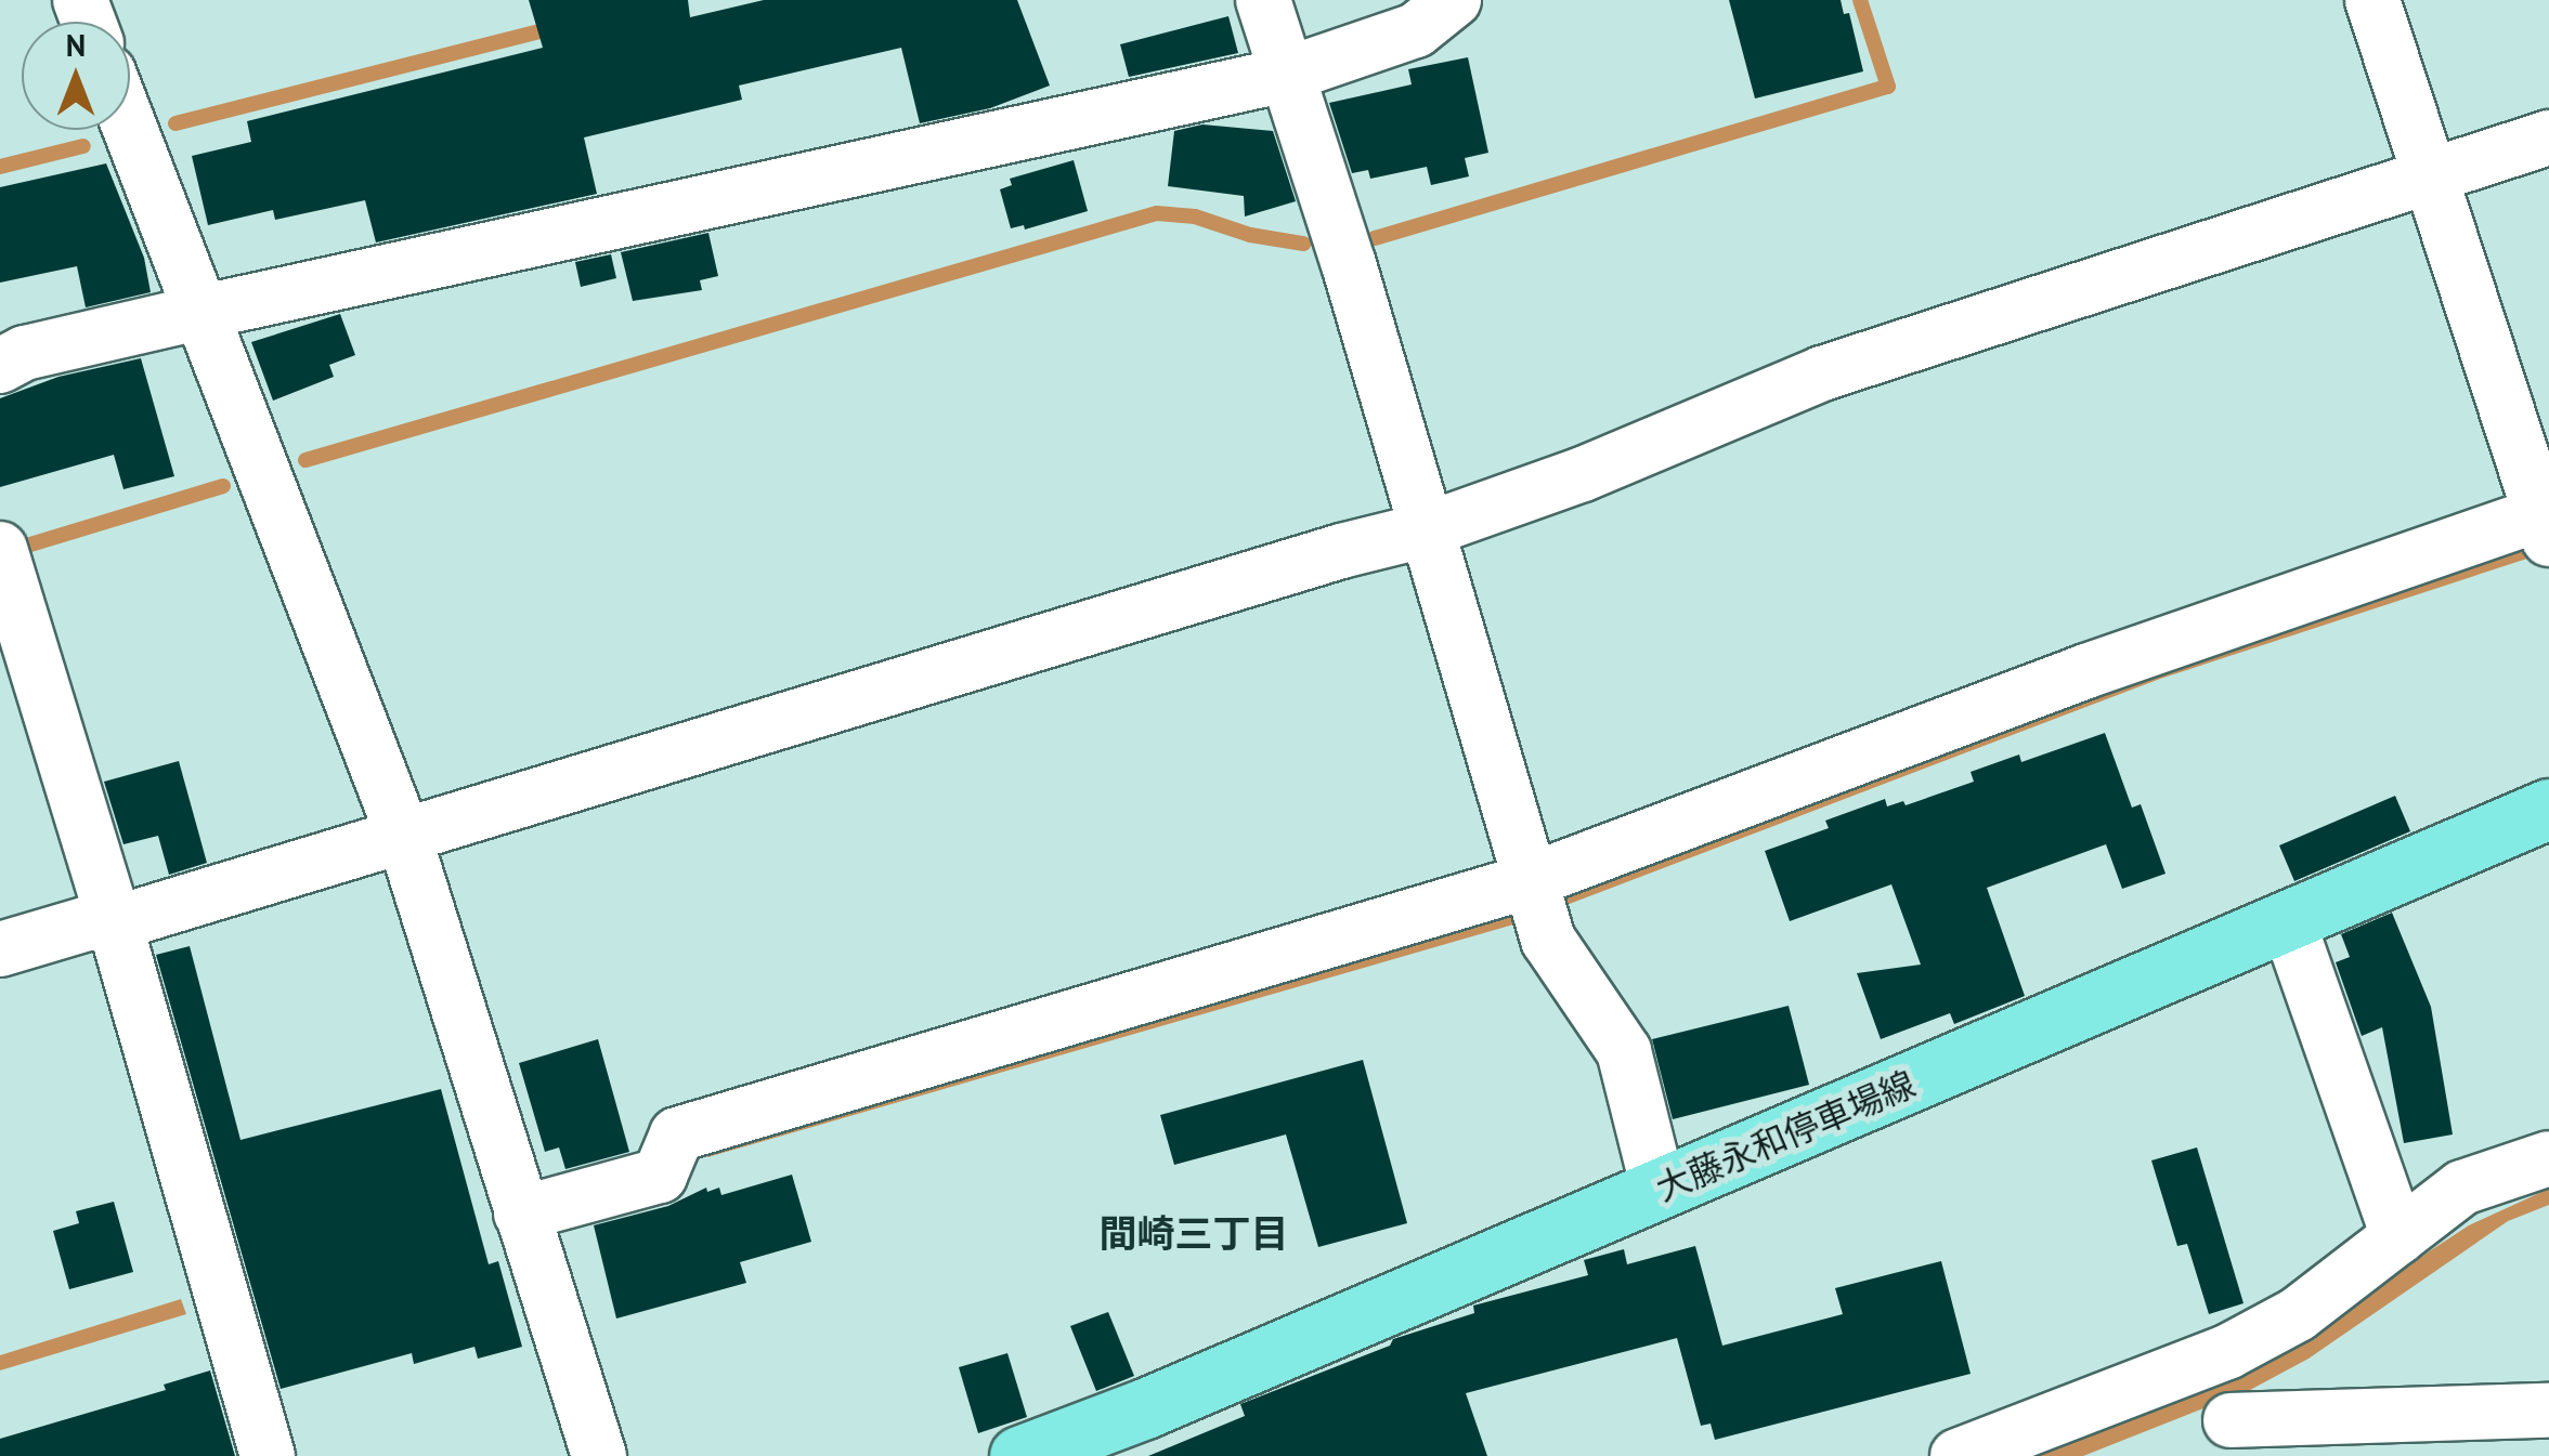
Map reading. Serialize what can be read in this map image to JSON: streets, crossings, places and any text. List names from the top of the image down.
{
  "streets": {
    "main road": ["大藤永和停車場線"]
  },
  "districts": ["間崎三丁目"],
  "north": "top"
}
